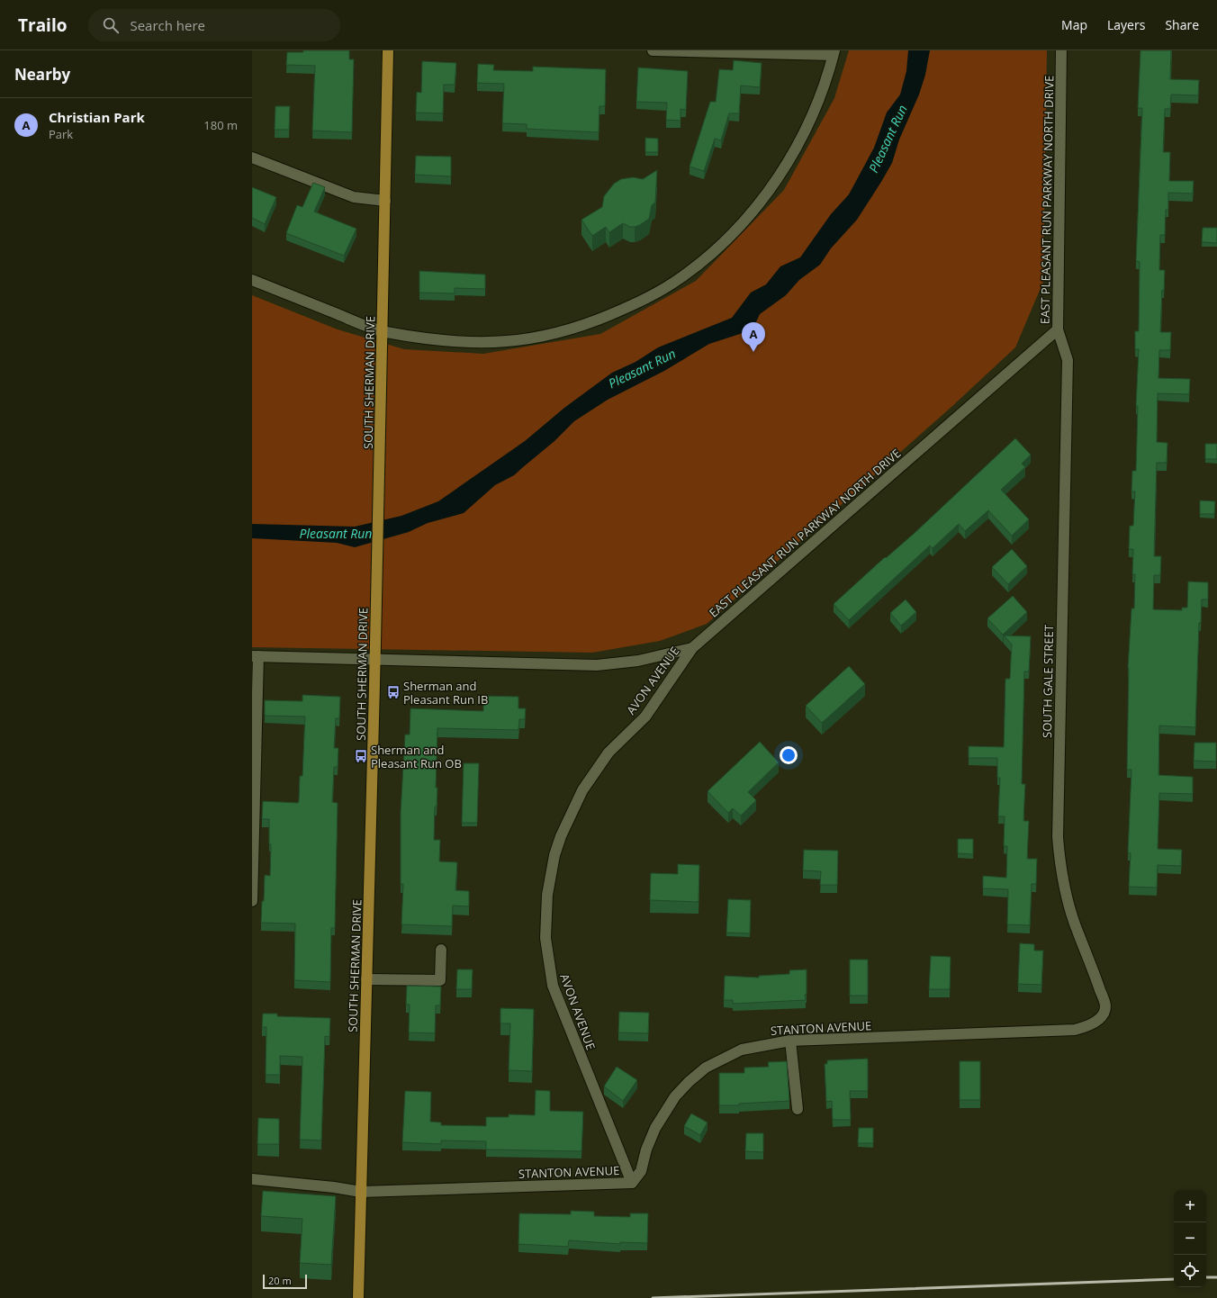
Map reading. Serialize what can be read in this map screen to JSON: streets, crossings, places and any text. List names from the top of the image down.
{
  "streets": {
    "main road": ["SOUTH SHERMAN DRIVE"],
    "street": [
      "EAST PLEASANT RUN PARKWAY NORTH DRIVE",
      "AVON AVENUE",
      "SOUTH GALE STREET",
      "STANTON AVENUE"
    ]
  },
  "crossings": [
    ["EAST PLEASANT RUN PARKWAY NORTH DRIVE", "SOUTH SHERMAN DRIVE"],
    ["EAST PLEASANT RUN PARKWAY NORTH DRIVE", "AVON AVENUE"],
    ["EAST PLEASANT RUN PARKWAY NORTH DRIVE", "SOUTH GALE STREET"],
    ["SOUTH SHERMAN DRIVE", "STANTON AVENUE"],
    ["AVON AVENUE", "STANTON AVENUE"],
    ["SOUTH GALE STREET", "STANTON AVENUE"]
  ],
  "water": ["Pleasant Run"],
  "places": {
    "bus stop": ["Sherman and Pleasant Run IB", "Sherman and Pleasant Run OB"]
  },
  "scale_bar": "20 m",
  "page": {
    "header": "Trailo",
    "search": "Search here",
    "nav": ["Map", "Layers", "Share"],
    "heading": "Nearby",
    "list": [
      {
        "mark": "A",
        "name": "Christian Park",
        "note": "Park",
        "value": "180 m"
      }
    ],
    "pins": "A",
    "map_buttons": ["+", "−"],
    "scale": "20 m"
  }
}
